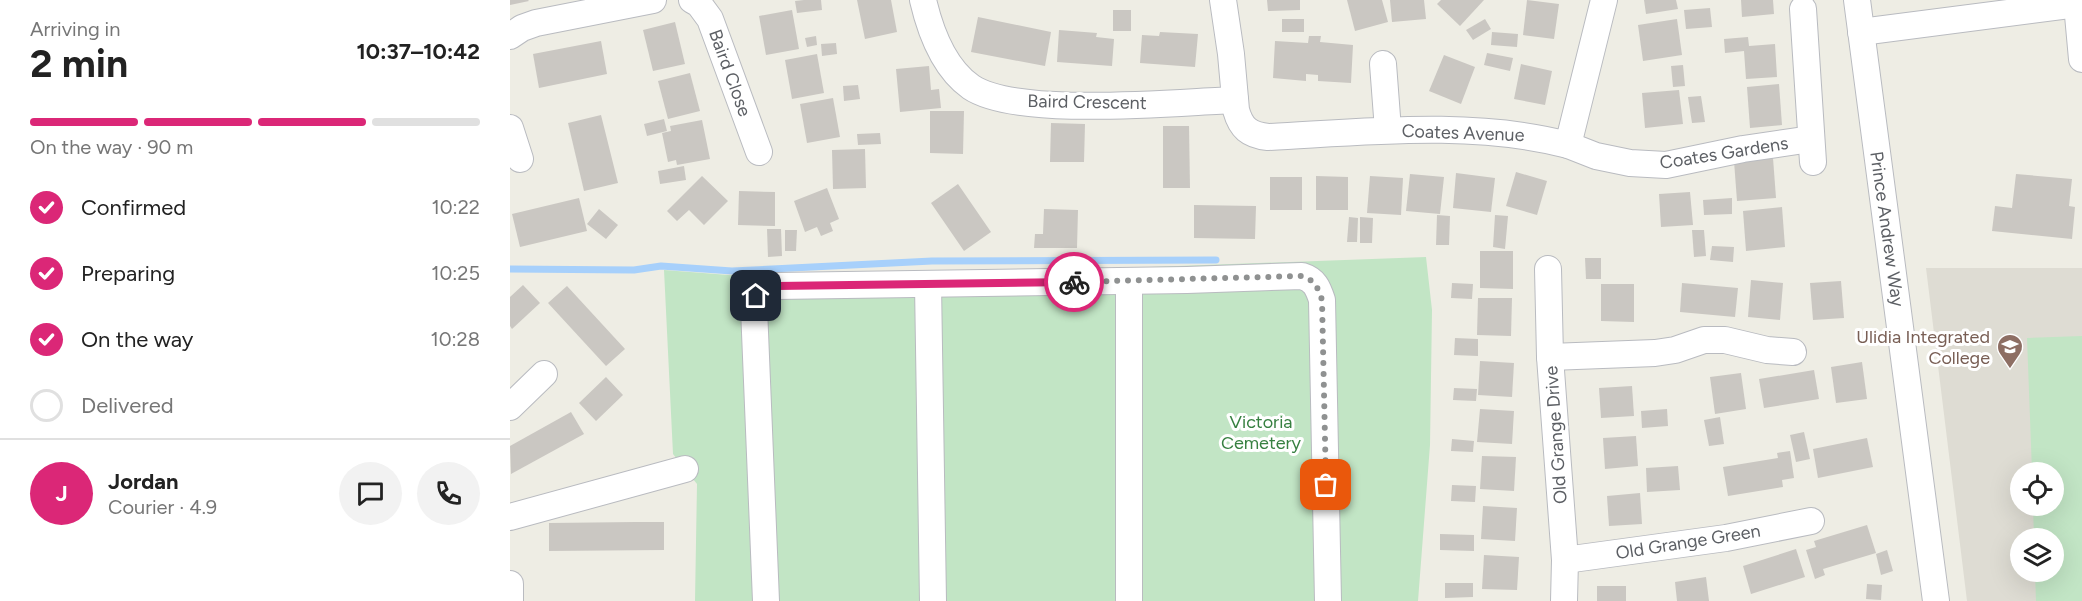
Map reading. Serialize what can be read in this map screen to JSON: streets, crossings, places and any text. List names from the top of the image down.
{
  "streets": {
    "street": [
      "Baird Close",
      "Baird Crescent",
      "Coates Avenue",
      "Coates Gardens",
      "Prince Andrew Way",
      "Old Grange Drive",
      "Old Grange Green"
    ]
  },
  "crossings": [
    ["Baird Crescent", "Coates Avenue"],
    ["Coates Avenue", "Coates Gardens"],
    ["Old Grange Drive", "Old Grange Green"]
  ],
  "parks": ["Victoria Cemetery"],
  "places": {
    "school or university": ["Ulidia Integrated College"]
  },
  "page": {
    "heading": ["2 min", "Arriving in", "10:37–10:42"],
    "panel": ["Jordan", "Courier · 4.9"],
    "bar": "On the way · 90 m",
    "list": [
      ["Confirmed", "10:22"],
      ["Preparing", "10:25"],
      ["On the way", "10:28"],
      "Delivered"
    ],
    "round": "J"
  }
}
